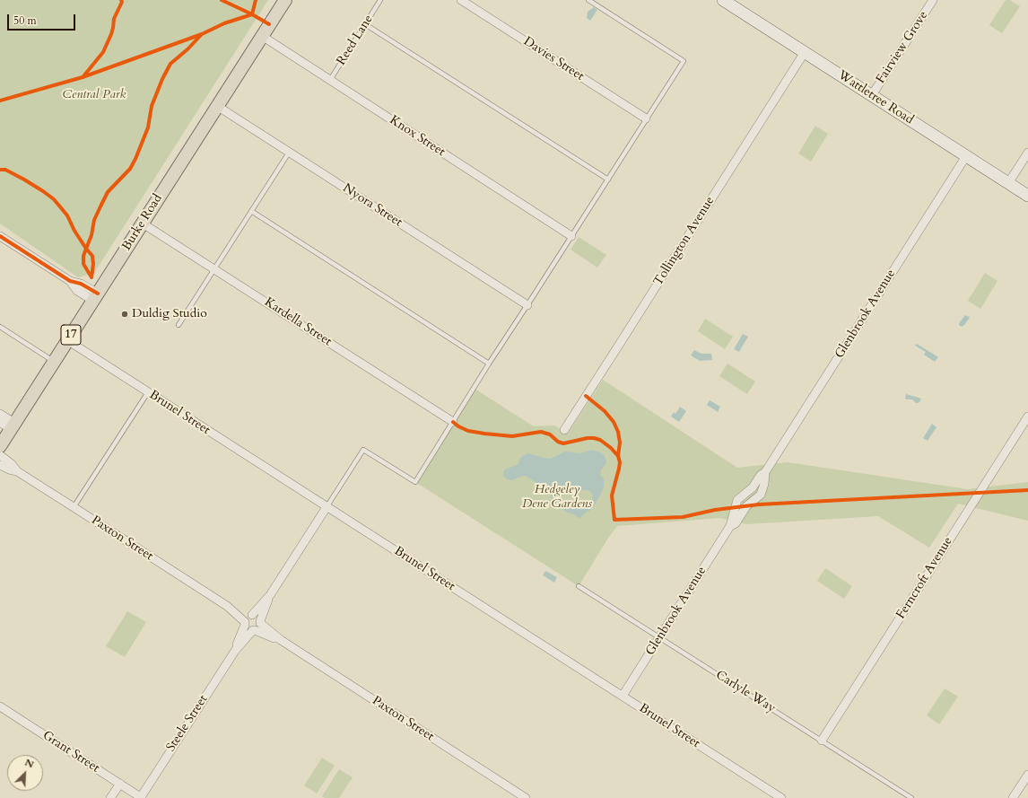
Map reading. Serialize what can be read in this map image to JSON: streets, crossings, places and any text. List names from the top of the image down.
{
  "streets": {
    "main road": ["Wattletree Road", "Burke Road", "17"],
    "street": [
      "Fairview Grove",
      "Davies Street",
      "Knox Street",
      "Nyora Street",
      "Tollington Avenue",
      "Glenbrook Avenue",
      "Kardella Street",
      "Brunel Street",
      "Paxton Street",
      "Ferncroft Avenue",
      "Steele Street",
      "Grant Street"
    ],
    "lane": ["Reed Lane", "Carlyle Way"]
  },
  "crossings": [
    ["Reed Lane", "Knox Street"],
    ["Fairview Grove", "Wattletree Road"],
    ["Wattletree Road", "Tollington Avenue"],
    ["Wattletree Road", "Glenbrook Avenue"],
    ["Knox Street", "Burke Road"],
    ["Nyora Street", "Burke Road"],
    ["Burke Road", "Kardella Street"],
    ["Burke Road", "Brunel Street"],
    ["Glenbrook Avenue", "Brunel Street"],
    ["Glenbrook Avenue", "Carlyle Way"],
    ["Paxton Street", "Steele Street"],
    ["Ferncroft Avenue", "Carlyle Way"],
    ["Steele Street", "Grant Street"]
  ],
  "parks": ["Central Park", "Hedgeley Dene Gardens"],
  "places": ["Duldig Studio"],
  "scale_bar": "50 m",
  "north": "top right"
}
